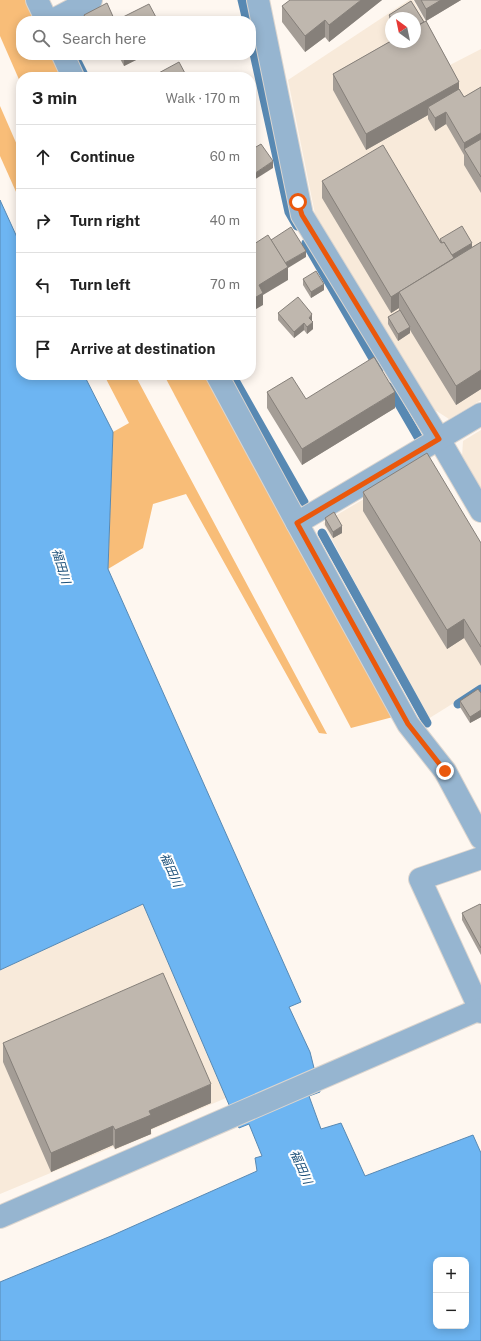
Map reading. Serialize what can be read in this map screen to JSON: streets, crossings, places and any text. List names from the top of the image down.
{
  "water": ["福田川"],
  "north": "top left",
  "page": {
    "search": "Search here",
    "heading": ["3 min", "Walk · 170 m"],
    "list": [
      ["Continue", "60 m"],
      ["Turn right", "40 m"],
      ["Turn left", "70 m"],
      "Arrive at destination"
    ],
    "map_buttons": ["+", "−"]
  }
}
